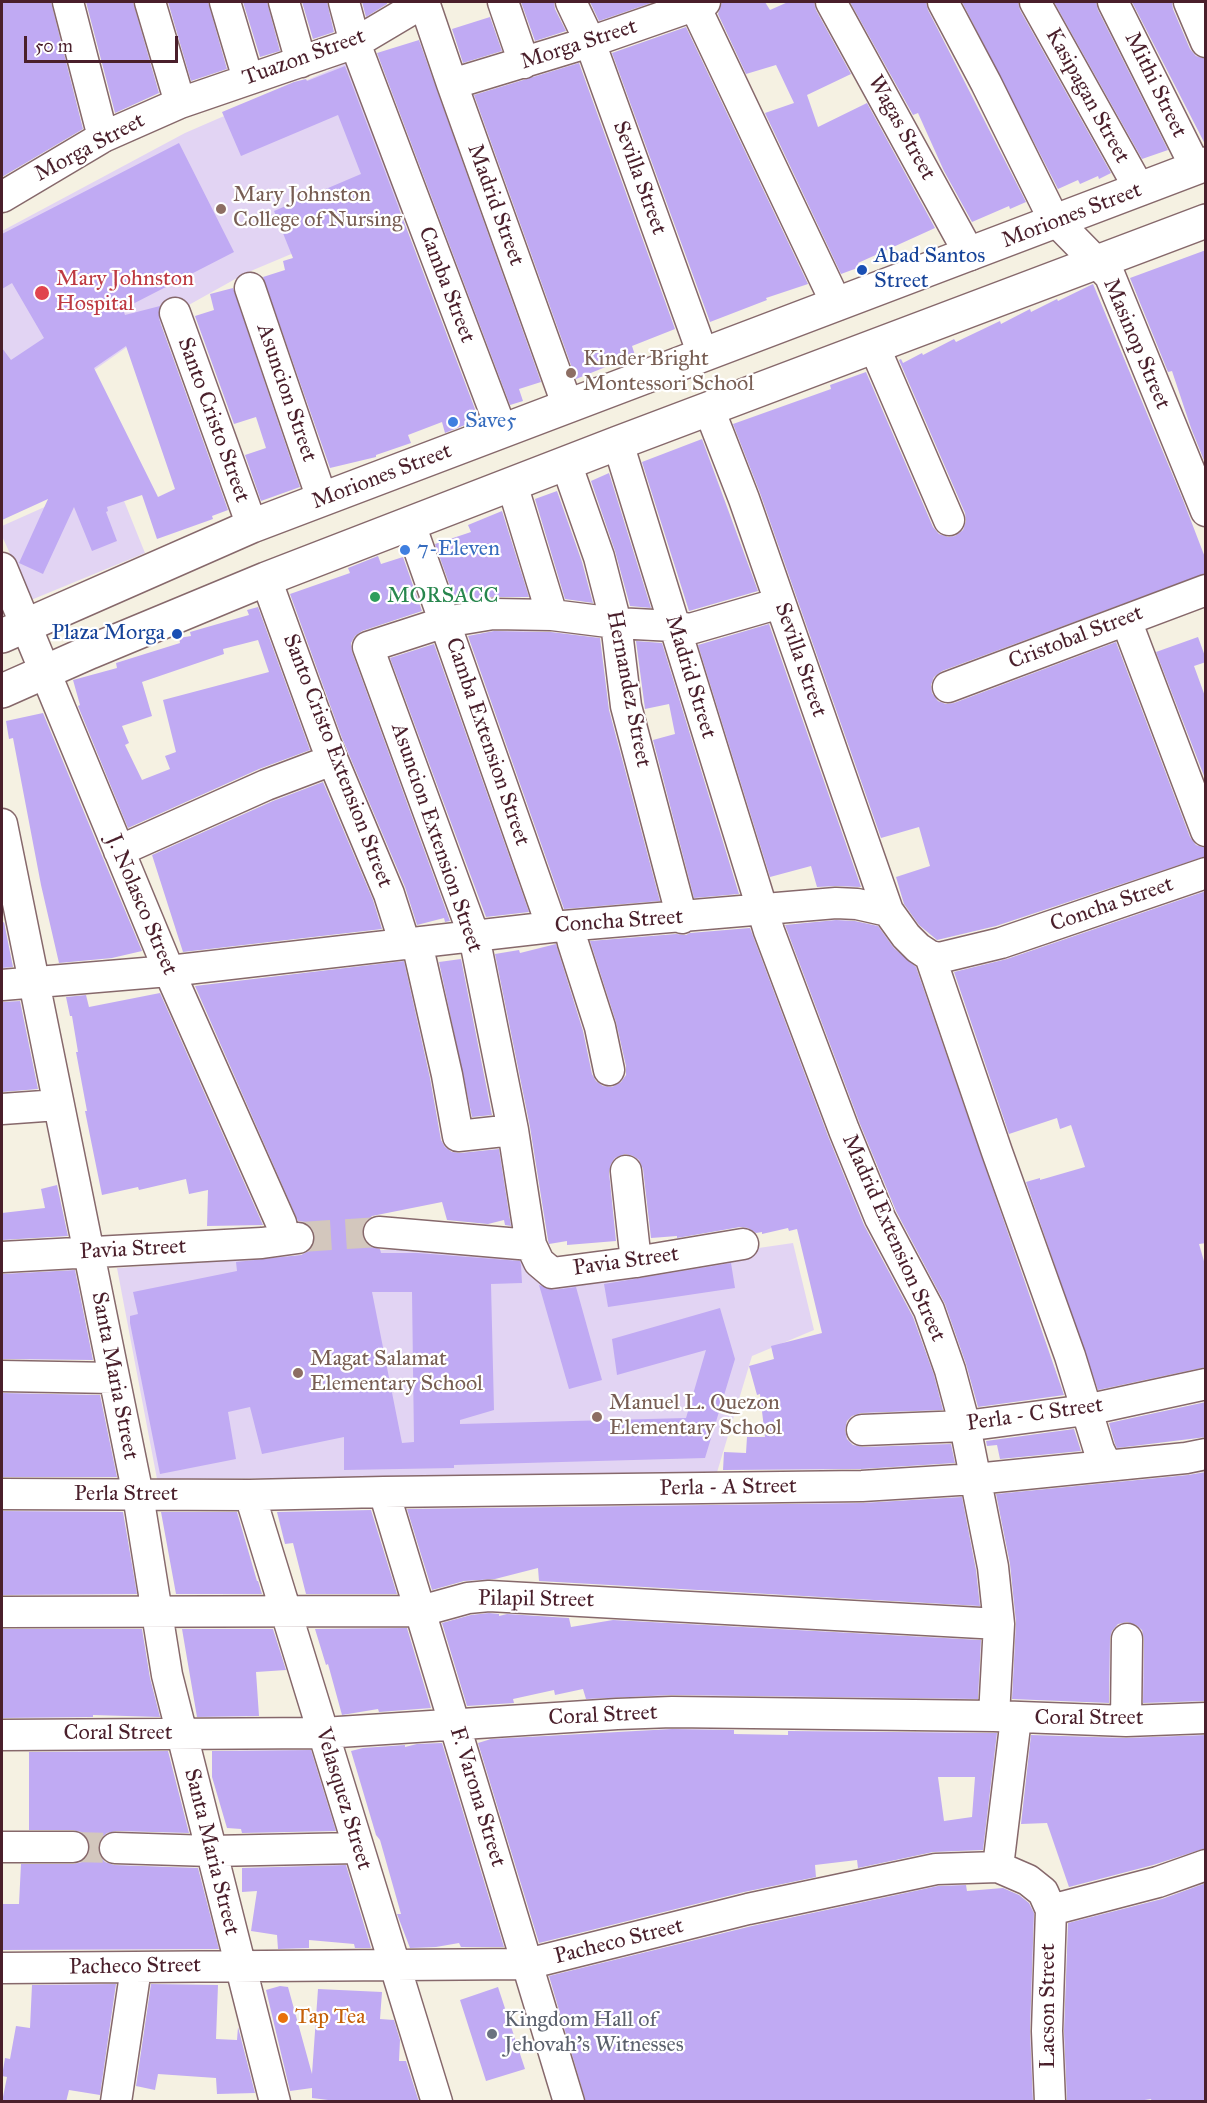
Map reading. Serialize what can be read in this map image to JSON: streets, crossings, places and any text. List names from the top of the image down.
{
  "streets": {
    "main road": ["Moriones Street"],
    "street": [
      "Morga Street",
      "Tuazon Street",
      "Mithi Street",
      "Kasipagan Street",
      "Wagas Street",
      "Sevilla Street",
      "Madrid Street",
      "Camba Street",
      "Masinop Street",
      "Asuncion Street",
      "Santo Cristo Street",
      "Cristobal Street",
      "Hernandez Street",
      "Camba Extension Street",
      "Santo Cristo Extension Street",
      "Asuncion Extension Street",
      "J. Nolasco Street",
      "Concha Street",
      "Madrid Extension Street",
      "Pavia Street",
      "Santa Maria Street",
      "Perla - C Street",
      "Perla - A Street",
      "Perla Street",
      "Pilapil Street",
      "Coral Street",
      "F. Varona Street",
      "Velasquez Street",
      "Pacheco Street",
      "Lacson Street"
    ]
  },
  "crossings": [
    ["Morga Street", "Tuazon Street"],
    ["Morga Street", "Sevilla Street"],
    ["Morga Street", "Madrid Street"],
    ["Tuazon Street", "Madrid Street"],
    ["Tuazon Street", "Camba Street"],
    ["Mithi Street", "Moriones Street"],
    ["Kasipagan Street", "Moriones Street"],
    ["Wagas Street", "Moriones Street"],
    ["Sevilla Street", "Moriones Street"],
    ["Sevilla Street", "Concha Street"],
    ["Madrid Street", "Moriones Street"],
    ["Madrid Street", "Concha Street"],
    ["Madrid Street", "Madrid Extension Street"],
    ["Moriones Street", "Camba Street"],
    ["Moriones Street", "Masinop Street"],
    ["Moriones Street", "Asuncion Street"],
    ["Moriones Street", "Santo Cristo Street"],
    ["Moriones Street", "J. Nolasco Street"],
    ["Hernandez Street", "Concha Street"],
    ["Camba Extension Street", "Asuncion Extension Street"],
    ["Camba Extension Street", "Concha Street"],
    ["Santo Cristo Extension Street", "Asuncion Extension Street"],
    ["Santo Cristo Extension Street", "Concha Street"],
    ["Asuncion Extension Street", "Concha Street"],
    ["Asuncion Extension Street", "Pavia Street"],
    ["J. Nolasco Street", "Concha Street"],
    ["J. Nolasco Street", "Pavia Street"],
    ["Concha Street", "Madrid Extension Street"],
    ["Concha Street", "Santa Maria Street"],
    ["Madrid Extension Street", "Perla - C Street"],
    ["Madrid Extension Street", "Perla - A Street"],
    ["Madrid Extension Street", "Pilapil Street"],
    ["Madrid Extension Street", "Coral Street"],
    ["Madrid Extension Street", "Pacheco Street"],
    ["Pavia Street", "Santa Maria Street"],
    ["Santa Maria Street", "Perla Street"],
    ["Santa Maria Street", "Pilapil Street"],
    ["Santa Maria Street", "Coral Street"],
    ["Santa Maria Street", "Pacheco Street"],
    ["Perla - A Street", "Perla Street"],
    ["Perla - A Street", "F. Varona Street"],
    ["Perla - A Street", "Velasquez Street"],
    ["Perla Street", "Velasquez Street"],
    ["Pilapil Street", "F. Varona Street"],
    ["Pilapil Street", "Velasquez Street"],
    ["Coral Street", "F. Varona Street"],
    ["Coral Street", "Velasquez Street"],
    ["F. Varona Street", "Pacheco Street"],
    ["Velasquez Street", "Pacheco Street"],
    ["Pacheco Street", "Lacson Street"]
  ],
  "places": [
    "Mary Johnston College of Nursing",
    "Abad Santos Street",
    "Mary Johnston Hospital",
    "Kinder Bright Montessori School",
    "Save5",
    "7-Eleven",
    "MORSACC",
    "Plaza Morga",
    "Magat Salamat Elementary School",
    "Manuel L. Quezon Elementary School",
    "Tap Tea",
    "Kingdom Hall of Jehovah's Witnesses"
  ],
  "scale_bar": "50 m"
}
